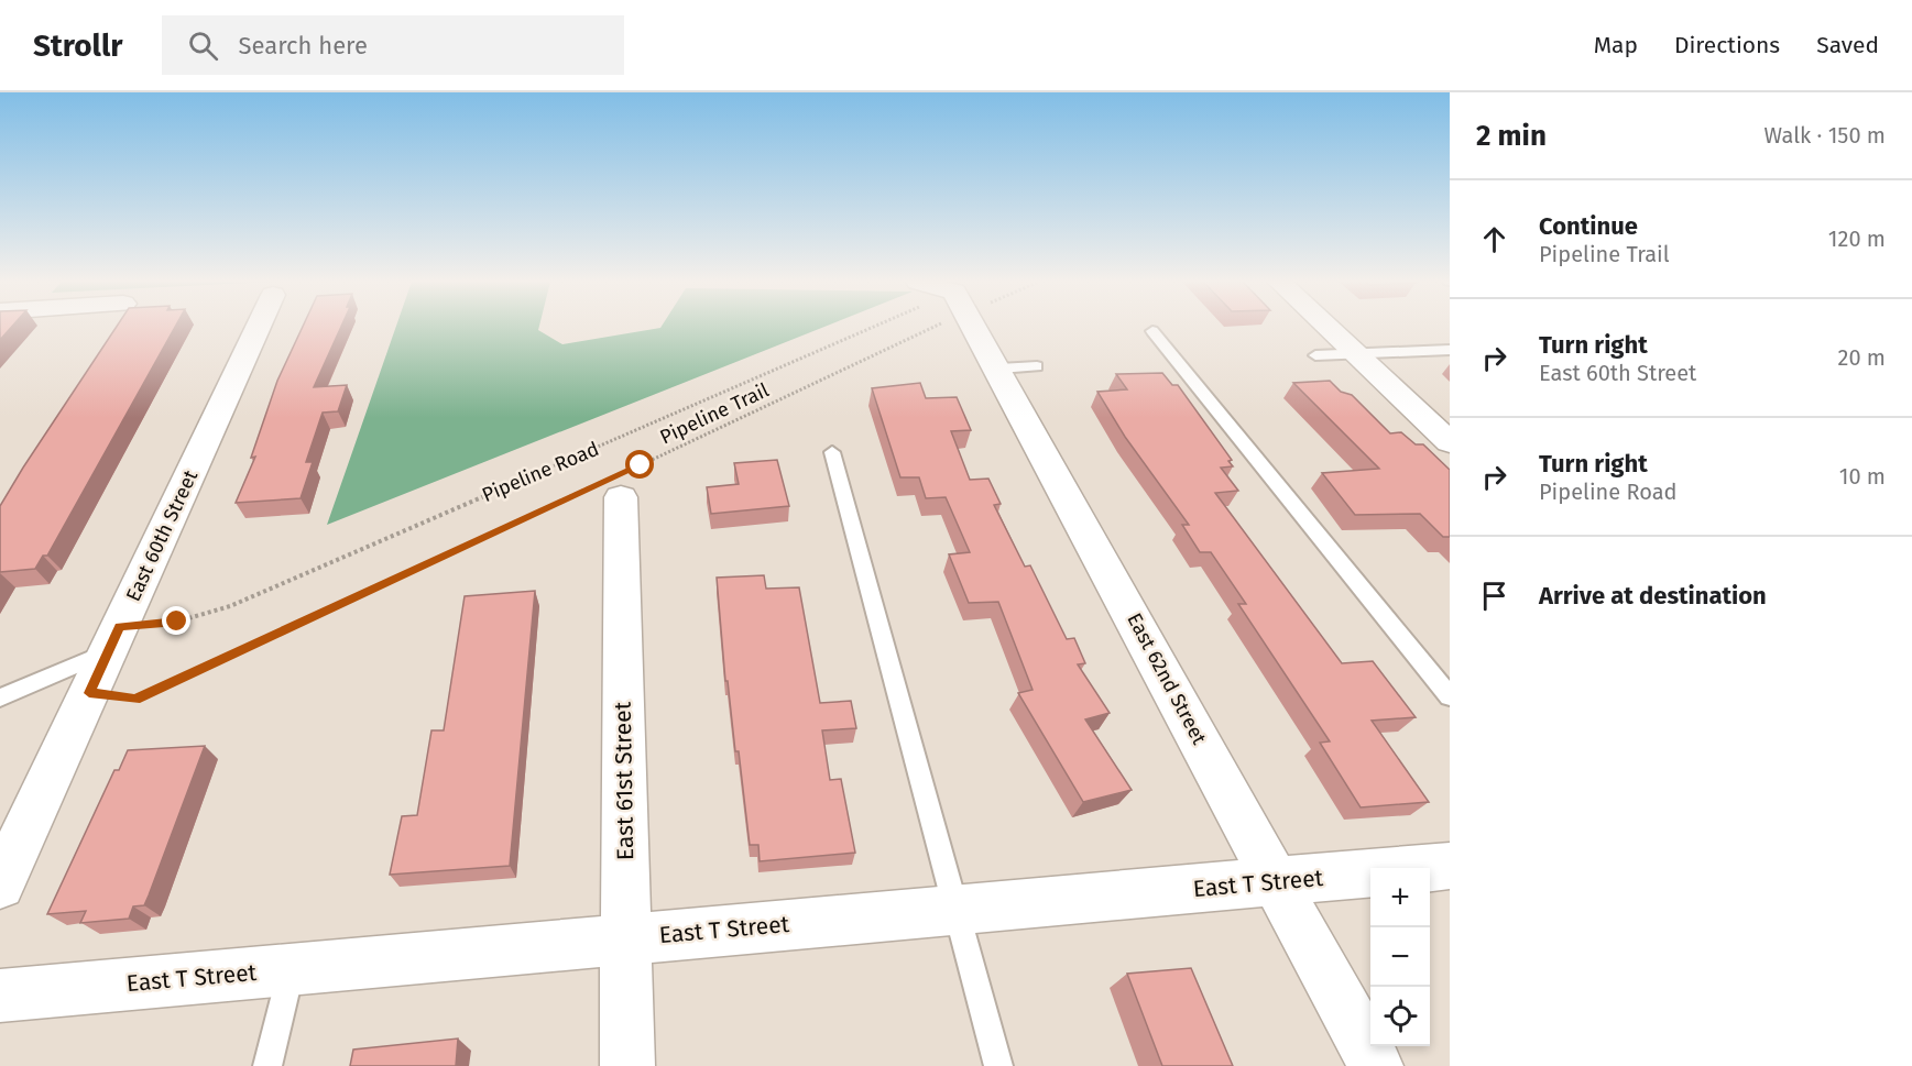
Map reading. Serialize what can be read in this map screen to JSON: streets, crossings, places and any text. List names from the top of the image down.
{
  "streets": {
    "street": [
      "East 60th Street",
      "East 62nd Street",
      "East 61st Street",
      "East T Street"
    ],
    "path": ["Pipeline Trail", "Pipeline Road"]
  },
  "crossings": [
    ["Pipeline Trail", "East 60th Street"],
    ["Pipeline Trail", "East 61st Street"],
    ["Pipeline Road", "East 60th Street"],
    ["East 62nd Street", "East T Street"],
    ["East 61st Street", "East T Street"]
  ],
  "page": {
    "header": "Strollr",
    "search": "Search here",
    "nav": ["Map", "Directions", "Saved"],
    "heading": ["2 min", "Walk · 150 m"],
    "list": [
      ["Continue", "Pipeline Trail", "120 m"],
      ["Turn right", "East 60th Street", "20 m"],
      ["Turn right", "Pipeline Road", "10 m"],
      "Arrive at destination"
    ],
    "map_buttons": ["+", "−"]
  }
}
